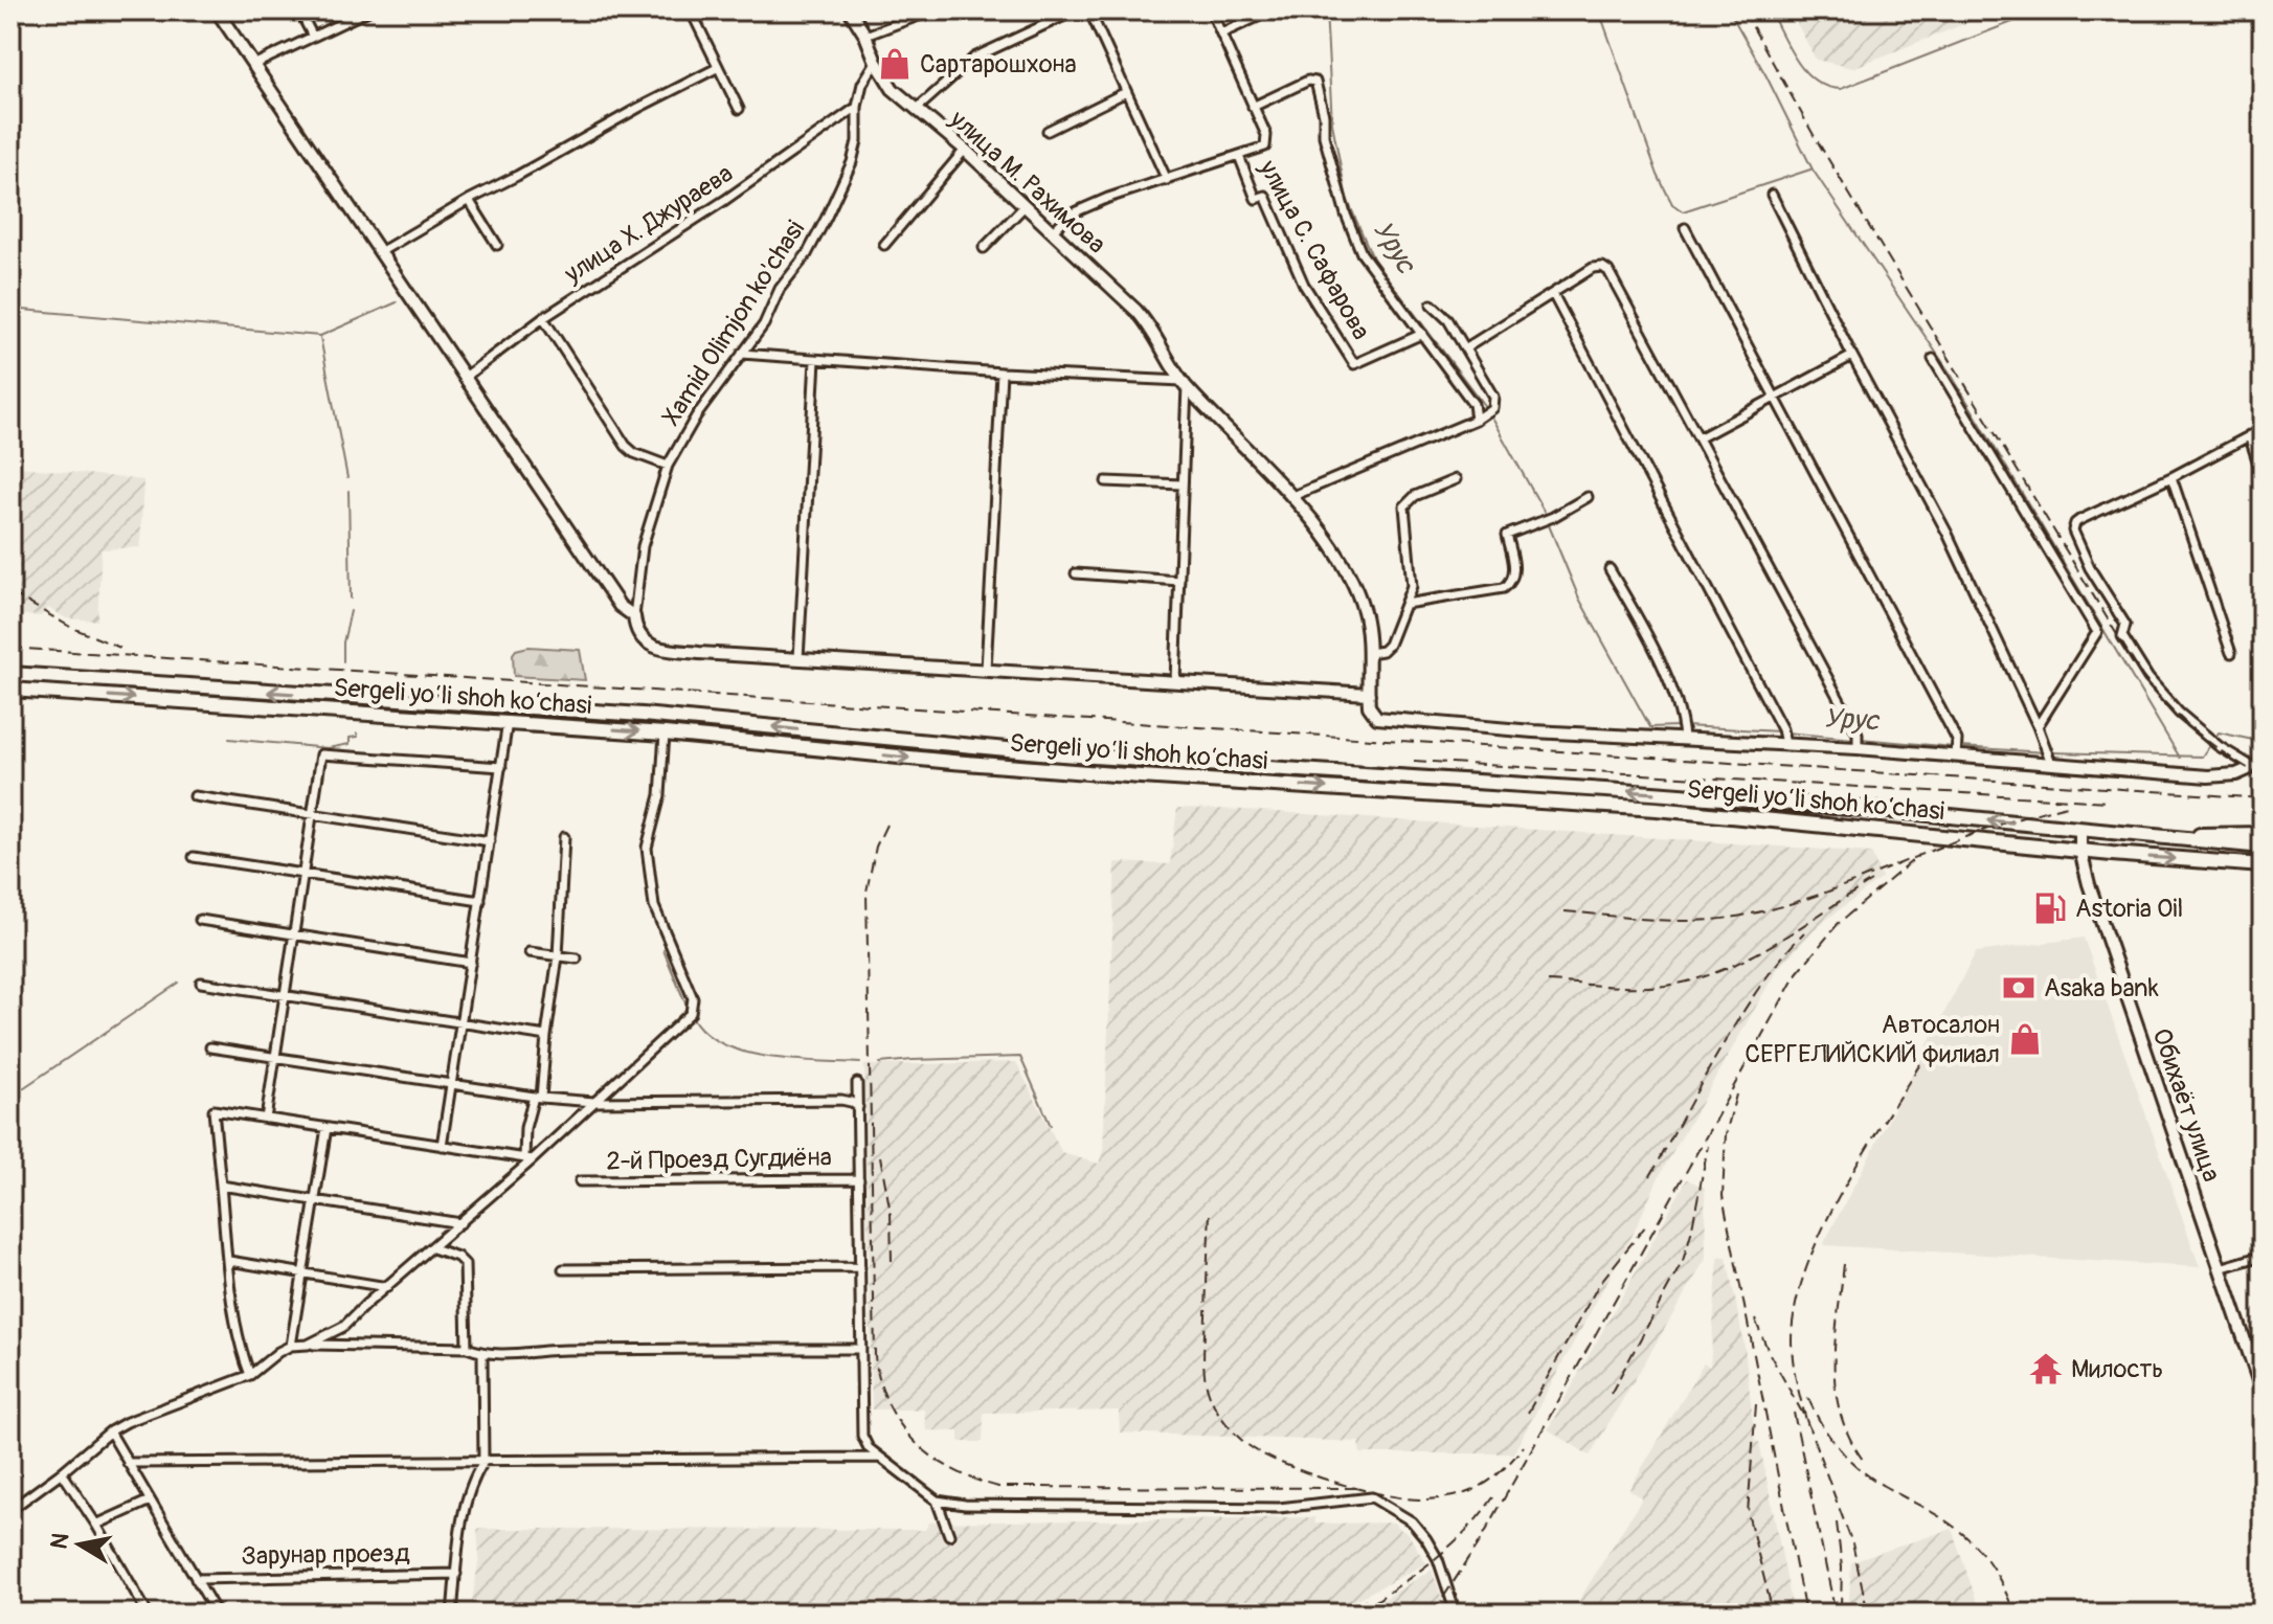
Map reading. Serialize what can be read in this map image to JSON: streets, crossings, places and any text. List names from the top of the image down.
{
  "streets": {
    "main road": ["Sergeli yo‘li shoh ko‘chasi"],
    "street": [
      "улица М. Рахимова",
      "улица Х. Джураева",
      "улица С. Сафарова",
      "Xamid Olimjon ko'chasi",
      "Обихаёт улица",
      "2-й Проезд Сугдиёна",
      "Зарунар проезд"
    ]
  },
  "crossings": [
    ["улица М. Рахимова", "улица С. Сафарова"],
    ["улица М. Рахимова", "Xamid Olimjon ko'chasi"],
    ["улица Х. Джураева", "Xamid Olimjon ko'chasi"],
    ["Sergeli yo‘li shoh ko‘chasi", "Обихаёт улица"]
  ],
  "water": ["Урус"],
  "places": {
    "shop": ["Сартарошхона", "Автосалон СЕРГЕЛИЙСКИЙ филиал"],
    "fuel station": ["Astoria Oil"],
    "bank": ["Asaka bank"],
    "temple": ["Милость"]
  },
  "north": "left"
}
